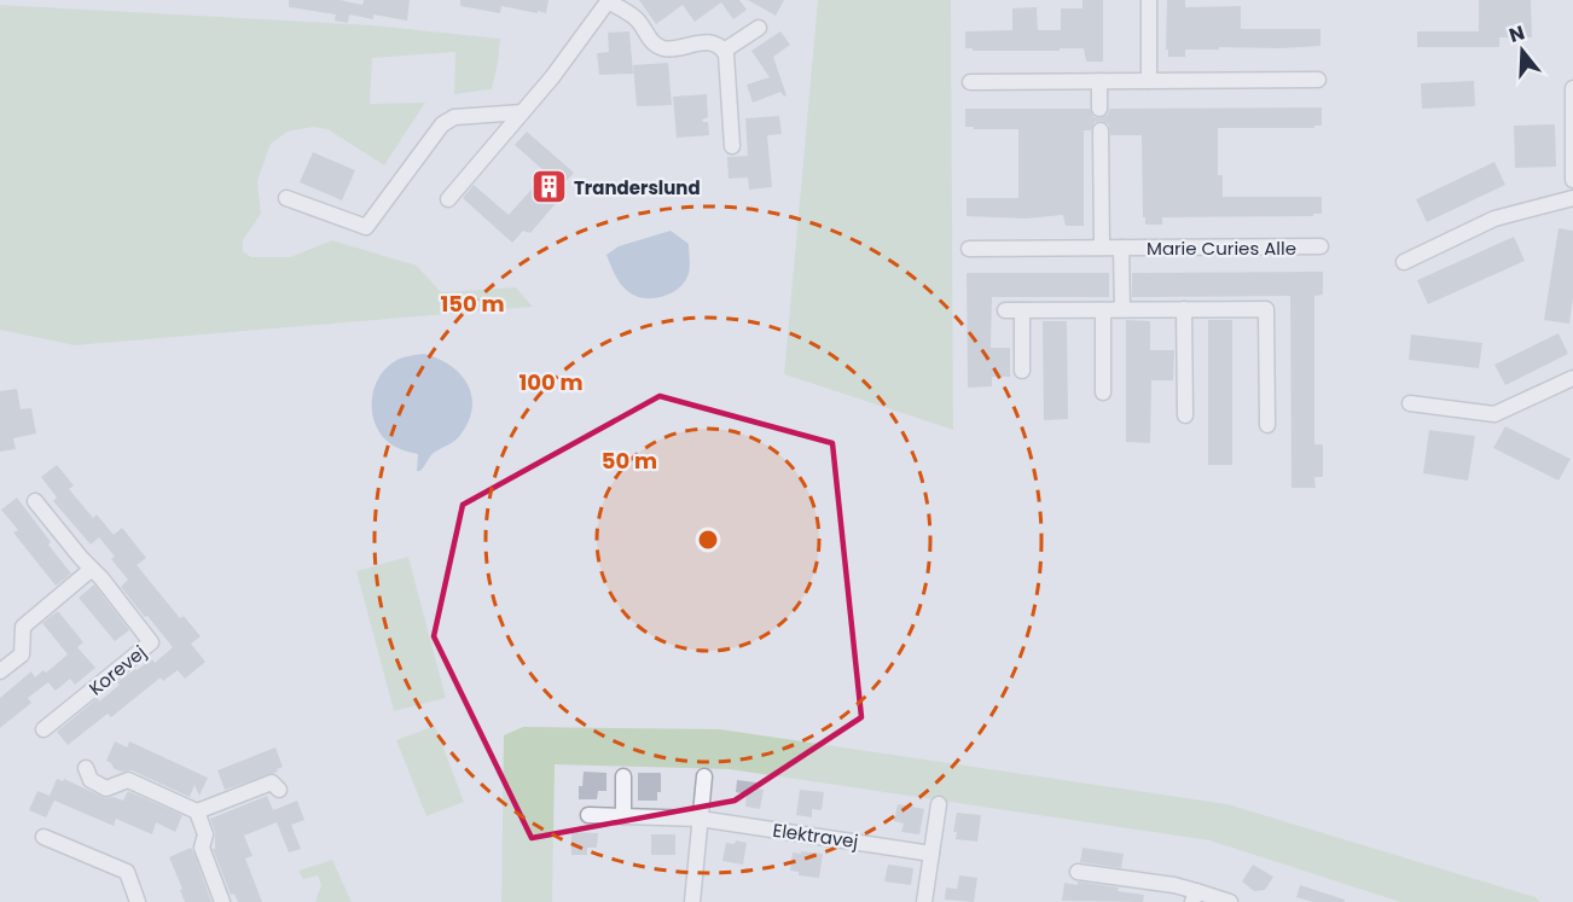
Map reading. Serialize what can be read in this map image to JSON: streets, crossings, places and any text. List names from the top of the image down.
{
  "streets": {
    "street": ["Marie Curies Alle", "Korevej", "Elektravej"]
  },
  "places": {
    "building": ["Tranderslund"]
  },
  "north": "top",
  "rings": ["150 m", "100 m", "50 m"]
}
